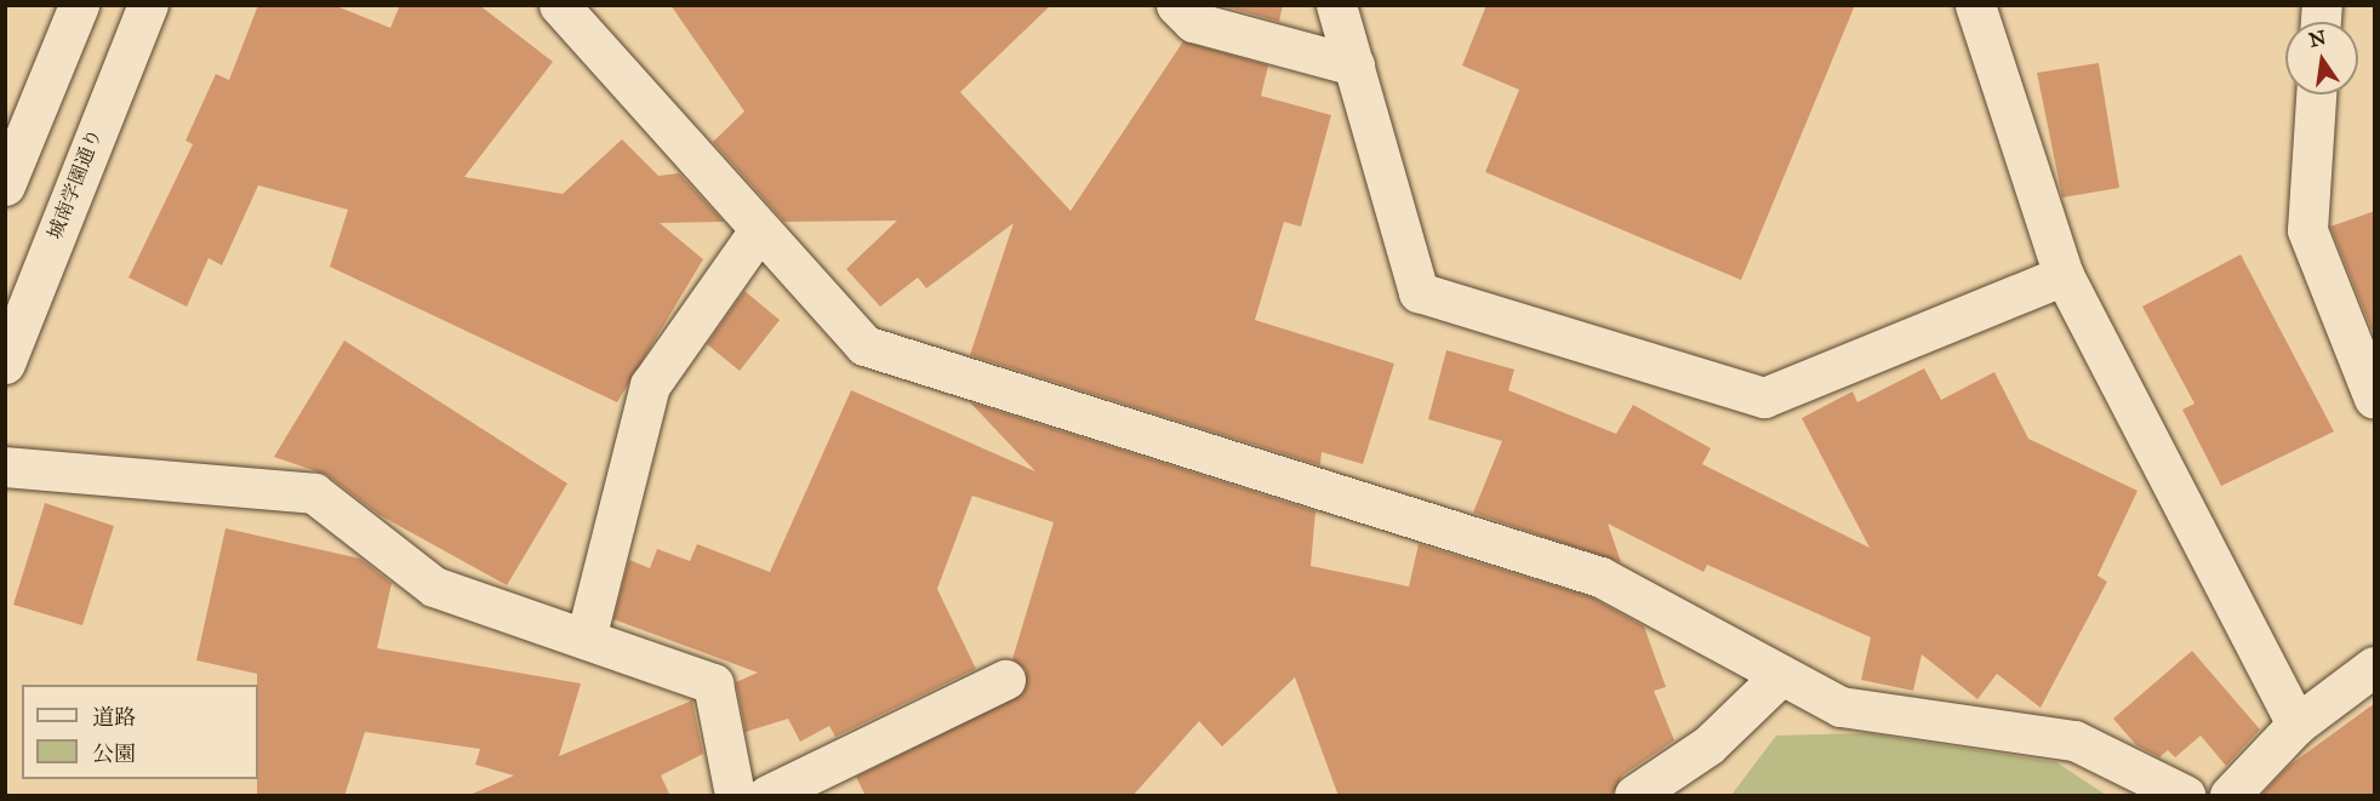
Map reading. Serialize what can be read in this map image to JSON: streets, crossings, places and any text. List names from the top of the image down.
{
  "streets": {
    "street": ["城南学園通り"]
  },
  "legend": ["道路", "公園"],
  "north": "top"
}
